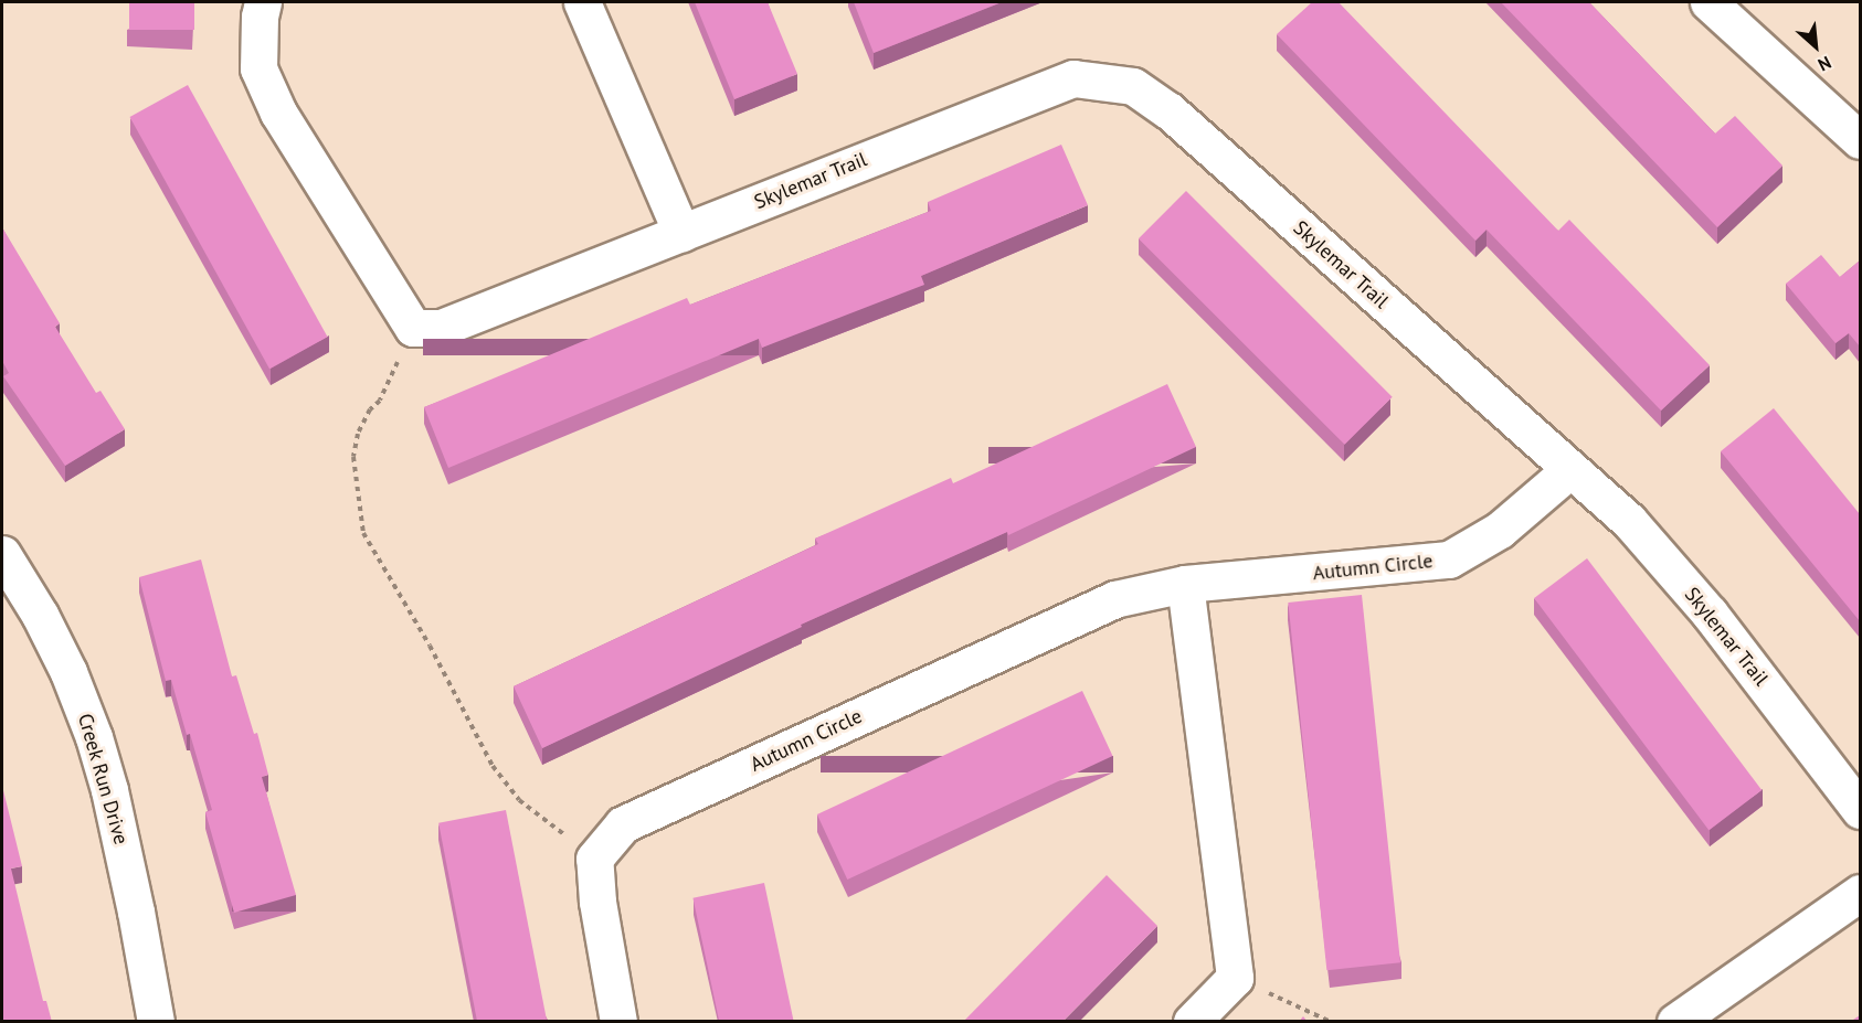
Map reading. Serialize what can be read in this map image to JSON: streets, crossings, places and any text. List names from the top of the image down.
{
  "streets": {
    "street": ["Skylemar Trail", "Autumn Circle", "Creek Run Drive"]
  },
  "crossings": [
    ["Skylemar Trail", "Autumn Circle"]
  ],
  "north": "bottom right"
}
